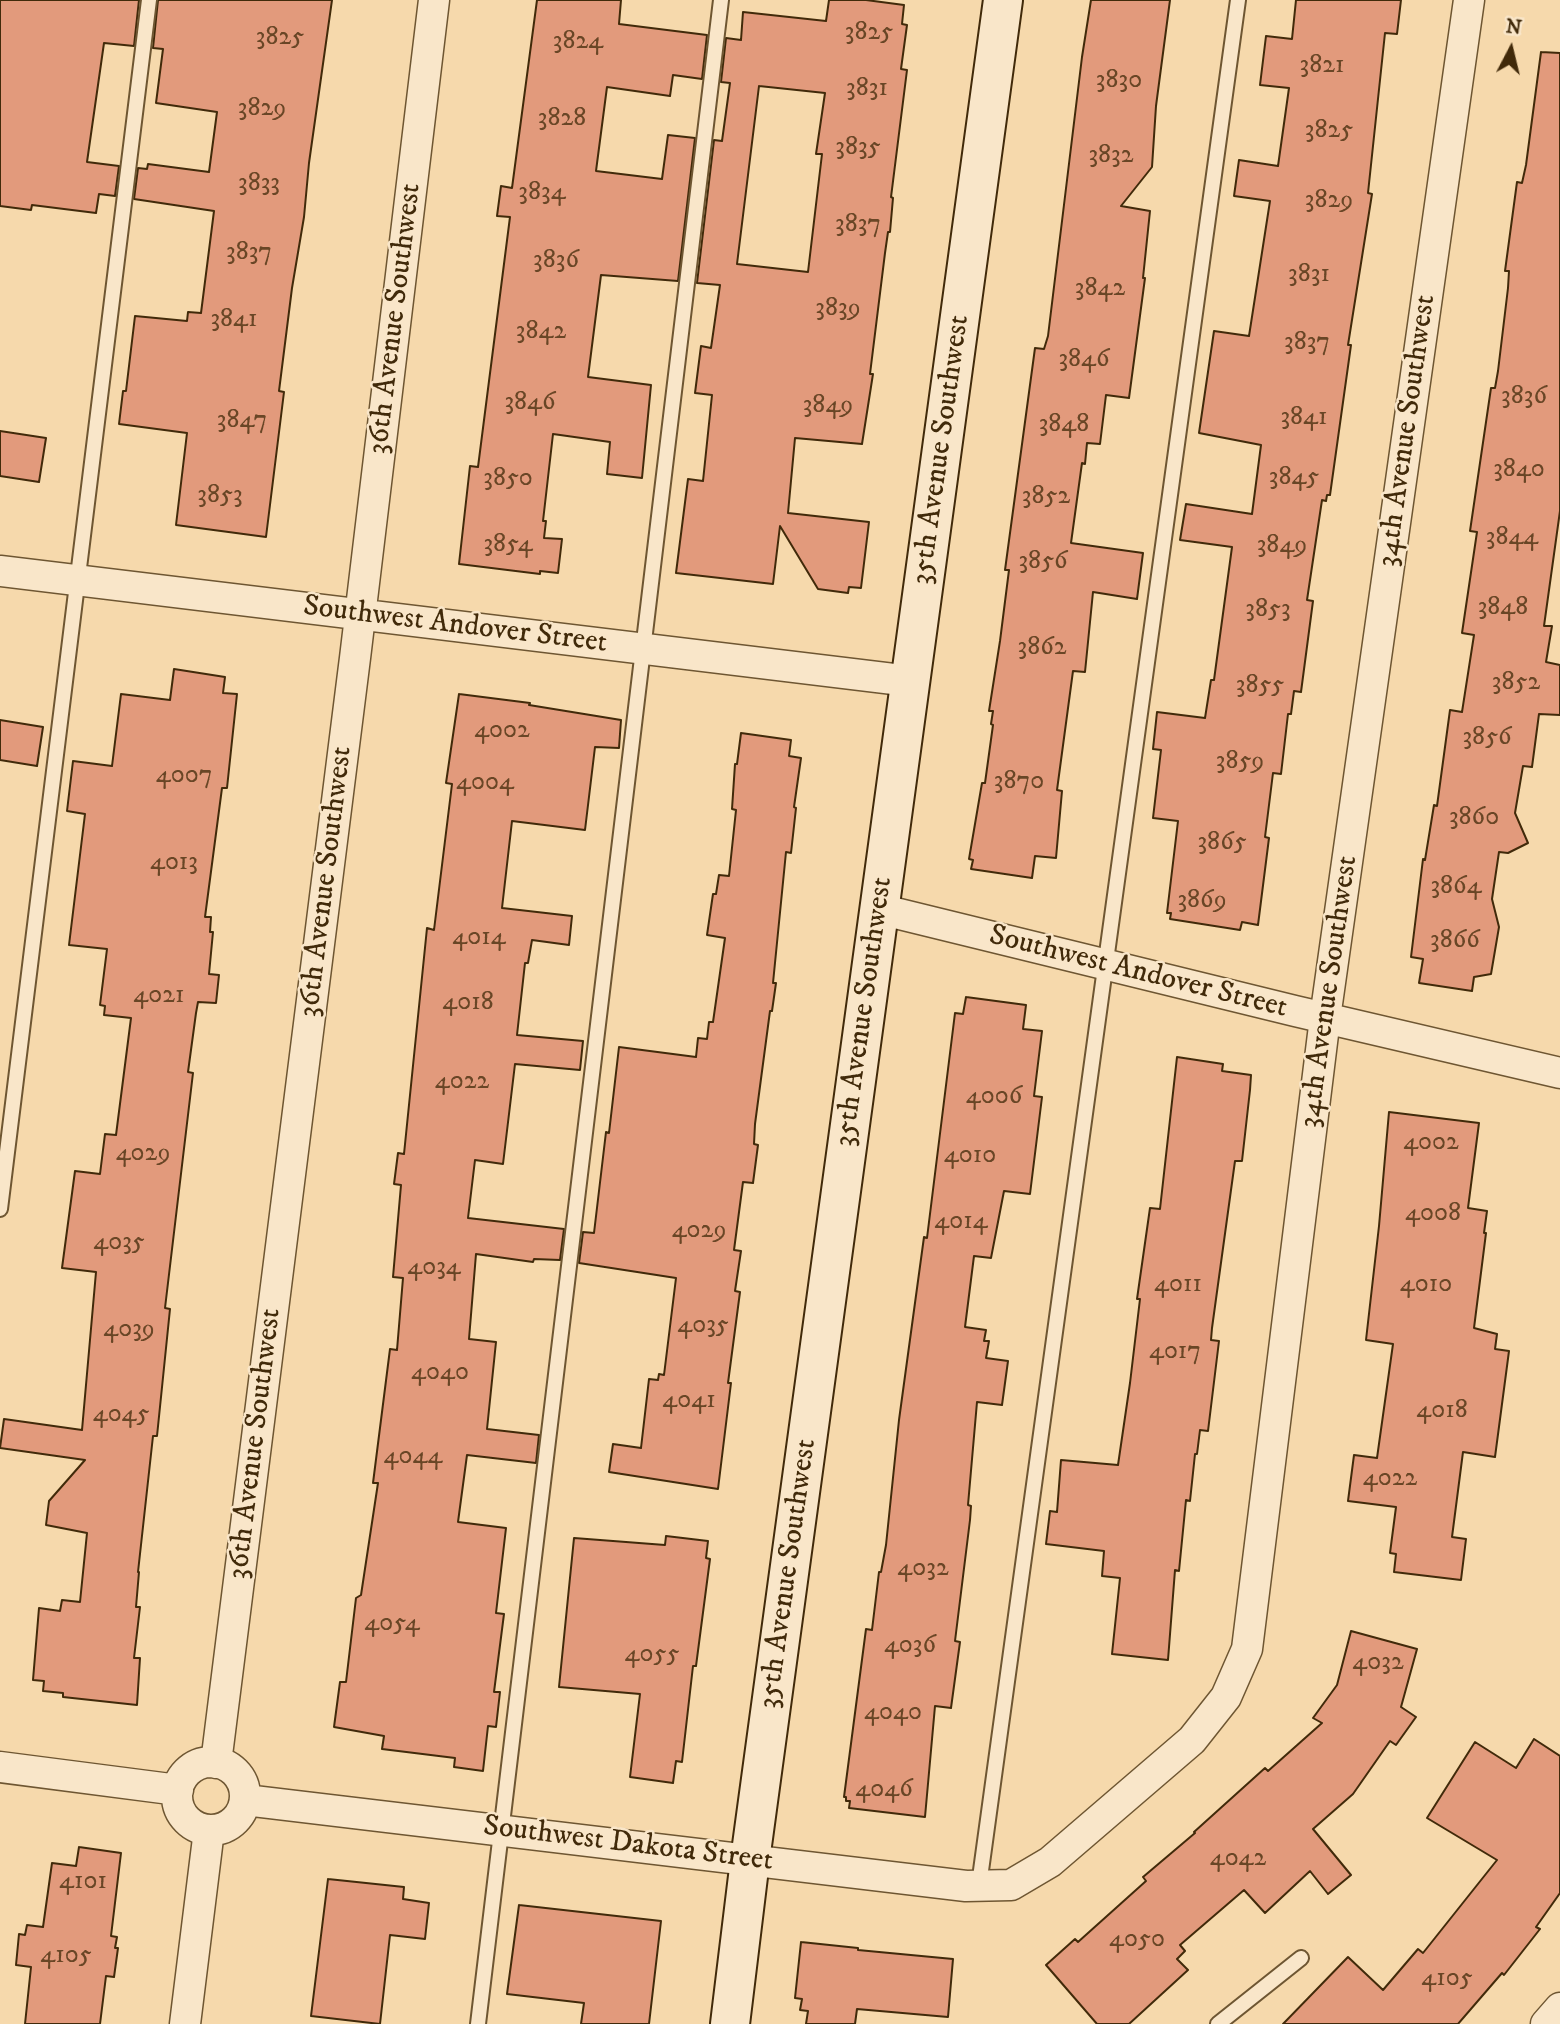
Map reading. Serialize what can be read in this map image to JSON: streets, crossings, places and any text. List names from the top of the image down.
{
  "streets": {
    "street": [
      "36th Avenue Southwest",
      "34th Avenue Southwest",
      "35th Avenue Southwest",
      "Southwest Andover Street",
      "Southwest Dakota Street"
    ]
  },
  "crossings": [
    ["36th Avenue Southwest", "Southwest Andover Street"],
    ["36th Avenue Southwest", "Southwest Dakota Street"],
    ["34th Avenue Southwest", "Southwest Andover Street"],
    ["34th Avenue Southwest", "Southwest Dakota Street"],
    ["35th Avenue Southwest", "Southwest Andover Street"],
    ["35th Avenue Southwest", "Southwest Dakota Street"]
  ],
  "house_numbers": [
    "3825",
    "3825",
    "3824",
    "3821",
    "3830",
    "3831",
    "3829",
    "3828",
    "3825",
    "3835",
    "3832",
    "3833",
    "3834",
    "3829",
    "3837",
    "3837",
    "3836",
    "3831",
    "3842",
    "3839",
    "3841",
    "3842",
    "3837",
    "3846",
    "3836",
    "3846",
    "3849",
    "3841",
    "3847",
    "3848",
    "3840",
    "3845",
    "3850",
    "3853",
    "3852",
    "3844",
    "3854",
    "3849",
    "3856",
    "3848",
    "3853",
    "3862",
    "3852",
    "3855",
    "4002",
    "3856",
    "3859",
    "4007",
    "3870",
    "4004",
    "3860",
    "3865",
    "4013",
    "3864",
    "3869",
    "4014",
    "3866",
    "4021",
    "4018",
    "4022",
    "4006",
    "4002",
    "4029",
    "4010",
    "4008",
    "4014",
    "4029",
    "4035",
    "4034",
    "4011",
    "4010",
    "4035",
    "4039",
    "4017",
    "4040",
    "4041",
    "4018",
    "4045",
    "4044",
    "4022",
    "4032",
    "4054",
    "4036",
    "4055",
    "4032",
    "4040",
    "4046",
    "4042",
    "4101",
    "4050",
    "4105",
    "4105"
  ],
  "north": "top"
}
